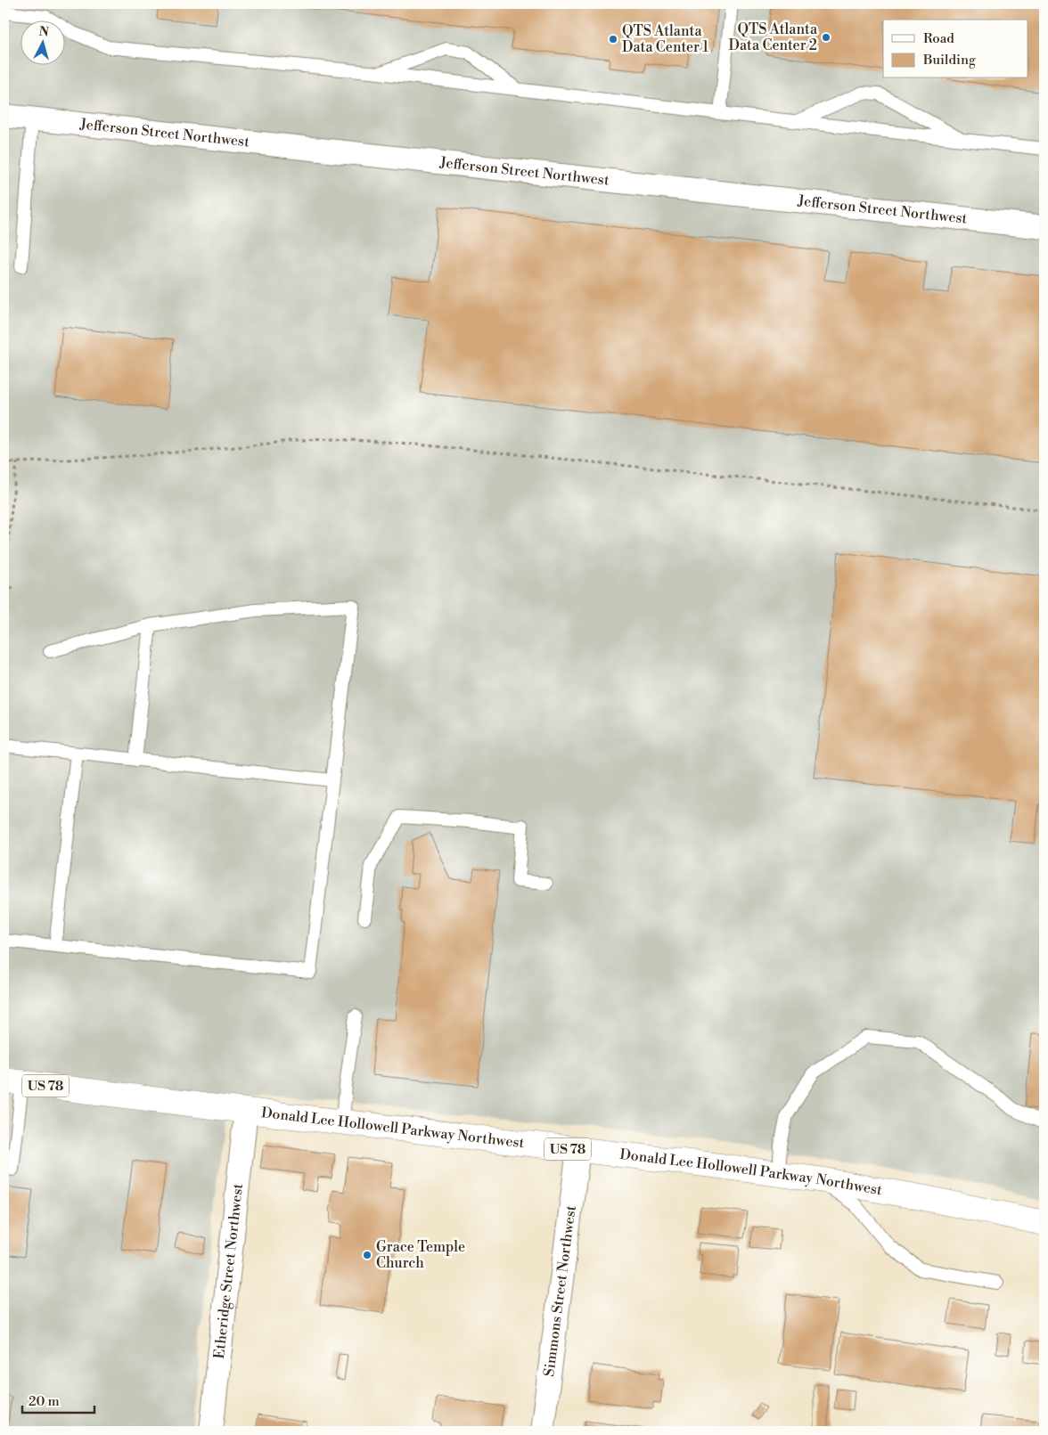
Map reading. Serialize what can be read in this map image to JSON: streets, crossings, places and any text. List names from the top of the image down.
{
  "streets": {
    "main road": ["US 78", "Donald Lee Hollowell Parkway Northwest"],
    "street": ["Jefferson Street Northwest", "Etheridge Street Northwest", "Simmons Street Northwest"]
  },
  "crossings": [
    ["Donald Lee Hollowell Parkway Northwest", "Etheridge Street Northwest"],
    ["Donald Lee Hollowell Parkway Northwest", "Simmons Street Northwest"]
  ],
  "places": ["QTS Atlanta Data Center 2", "QTS Atlanta Data Center 1", "Grace Temple Church"],
  "legend": ["Road", "Building"],
  "scale_bar": "20 m",
  "north": "top"
}
